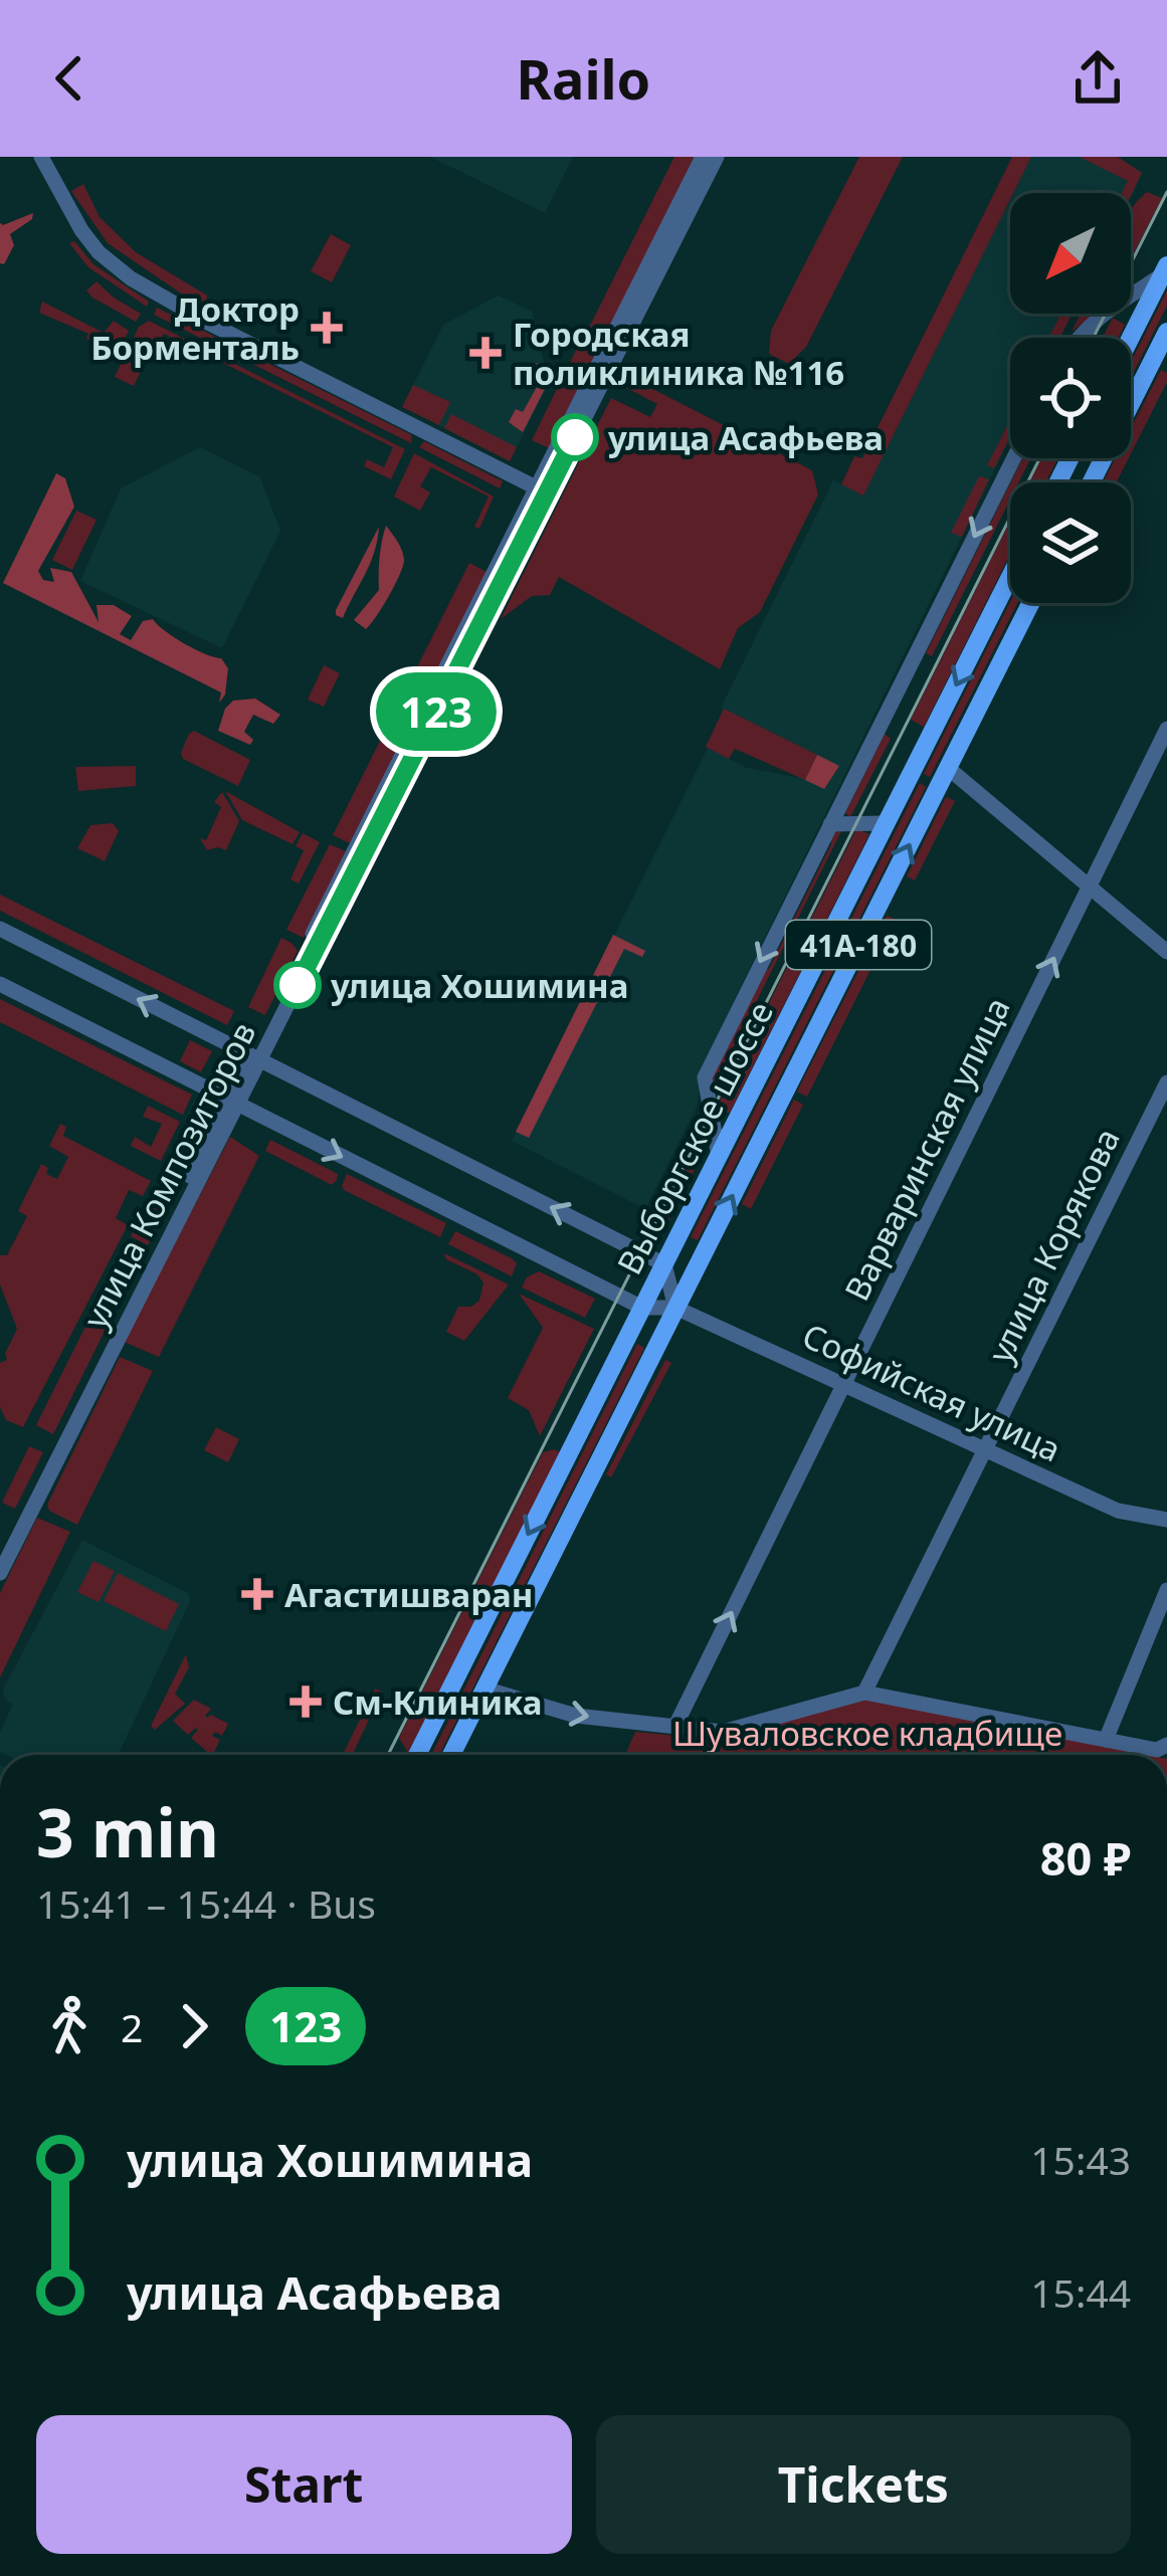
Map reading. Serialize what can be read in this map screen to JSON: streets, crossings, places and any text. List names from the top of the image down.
{
  "streets": {
    "main road": ["41А-180", "Выборгское шоссе"],
    "street": [
      "Варваринская улица",
      "улица Композиторов",
      "улица Корякова",
      "Софийская улица"
    ]
  },
  "crossings": [
    ["Выборгское шоссе", "Софийская улица"],
    ["Варваринская улица", "Софийская улица"],
    ["улица Корякова", "Софийская улица"]
  ],
  "one_way": ["Варваринская улица"],
  "parks": ["Шуваловское кладбище"],
  "places": {
    "health": [
      "Доктор Борменталь",
      "Городская поликлиника №116",
      "Агастишваран",
      "См-Клиника"
    ],
    "other": ["улица Асафьева", "улица Хошимина"]
  },
  "lines": ["bus line 123"],
  "north": "bottom left",
  "page": {
    "header": "Railo",
    "on_map": "123",
    "heading": ["3 min", "15:41 – 15:44 · Bus", "80 ₽"],
    "legs": ["2", "123"],
    "list": [
      {
        "name": "улица Хошимина",
        "value": "15:43"
      },
      {
        "name": "улица Асафьева",
        "value": "15:44"
      }
    ],
    "buttons": ["Start", "Tickets"]
  }
}
